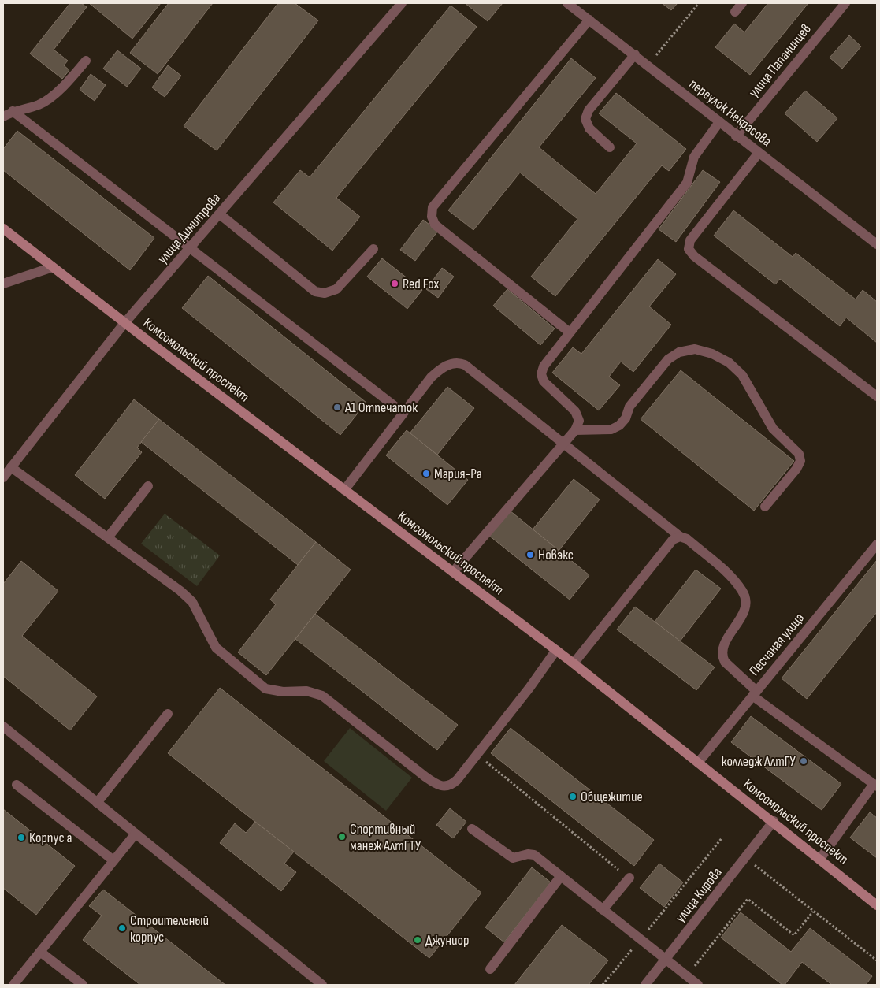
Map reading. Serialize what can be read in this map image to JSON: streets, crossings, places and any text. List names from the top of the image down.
{
  "streets": {
    "main road": ["Комсомольский проспект"],
    "street": [
      "улица Папанинцев",
      "переулок Некрасова",
      "улица Димитрова",
      "Песчаная улица",
      "улица Кирова"
    ]
  },
  "crossings": [
    ["улица Папанинцев", "переулок Некрасова"],
    ["улица Димитрова", "Комсомольский проспект"],
    ["Комсомольский проспект", "Песчаная улица"],
    ["Комсомольский проспект", "улица Кирова"]
  ],
  "places": [
    "Red Fox",
    "А1 Отпечаток",
    "Мария-Ра",
    "Новэкс",
    "колледж АлтГУ",
    "Общежитие",
    "Спортивный манеж АлтГТУ",
    "Корпус а",
    "Строительный корпус",
    "Джуниор"
  ]
}
